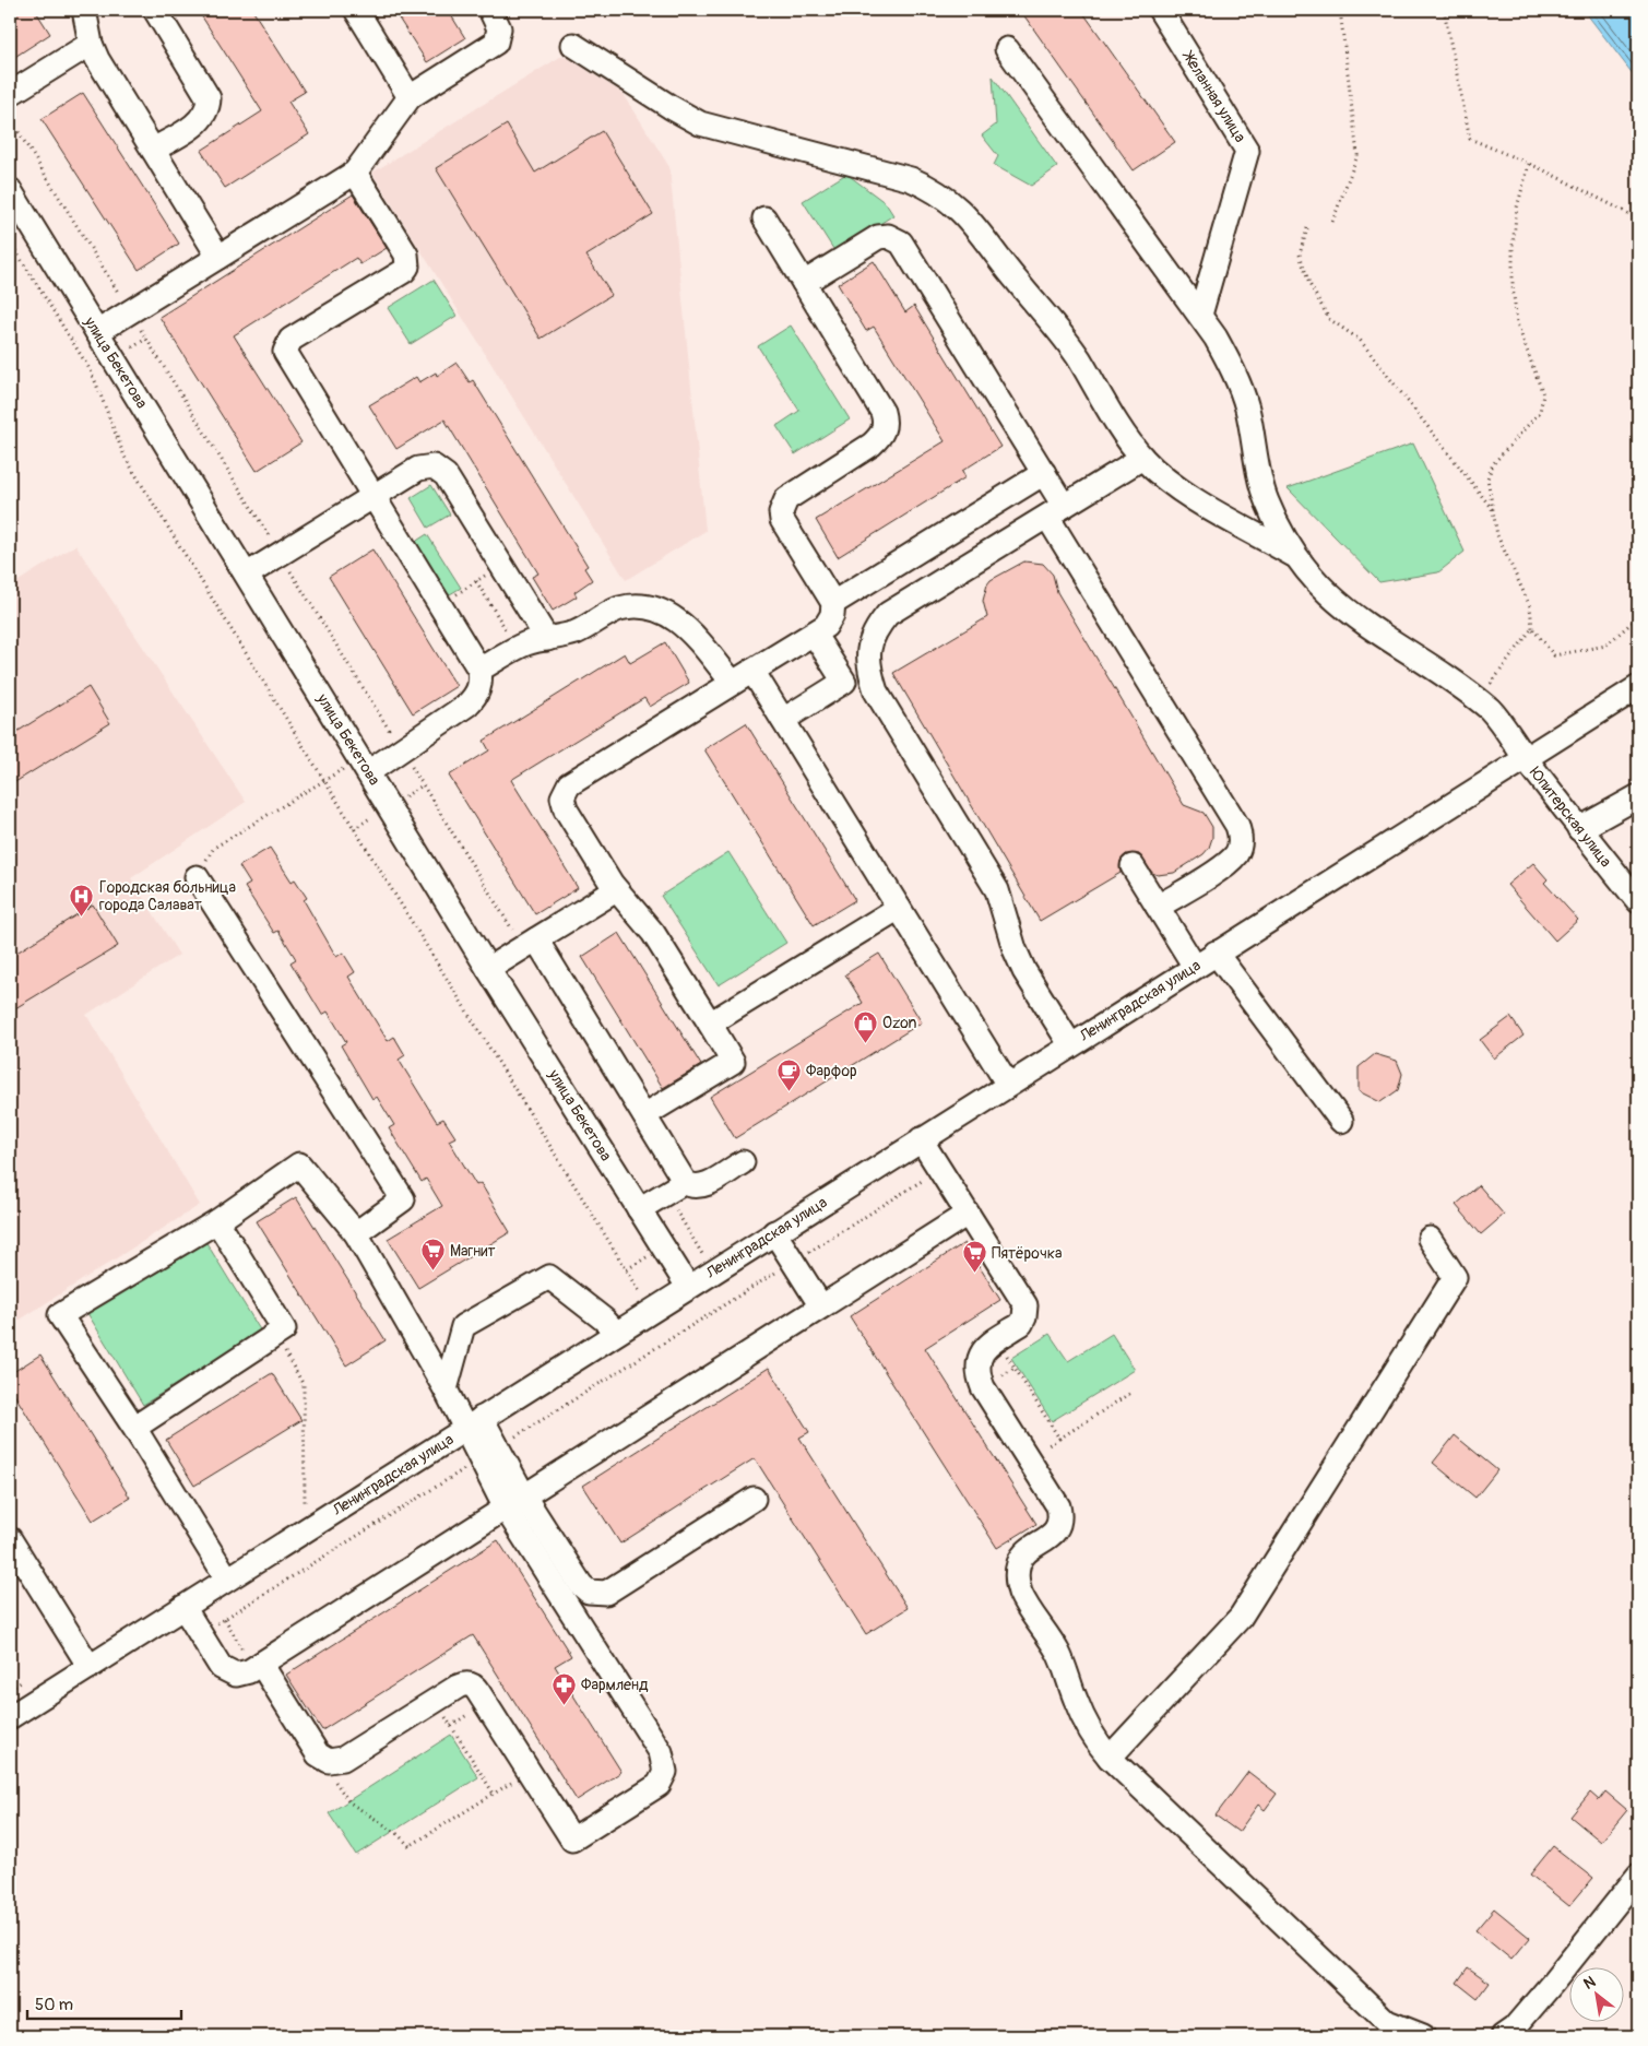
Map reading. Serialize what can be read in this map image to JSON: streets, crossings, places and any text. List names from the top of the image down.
{
  "streets": {
    "street": [
      "Желанная улица",
      "улица Бекетова",
      "Юпитерская улица",
      "Ленинградская улица"
    ]
  },
  "crossings": [
    ["улица Бекетова", "Ленинградская улица"],
    ["Юпитерская улица", "Ленинградская улица"]
  ],
  "places": {
    "hospital": ["Городская больница города Салават"],
    "shop": ["Ozon"],
    "cafe": ["Фарфор"],
    "supermarket": ["Магнит", "Пятёрочка"],
    "pharmacy": ["Фармленд"]
  },
  "scale_bar": "50 m",
  "north": "top left"
}
